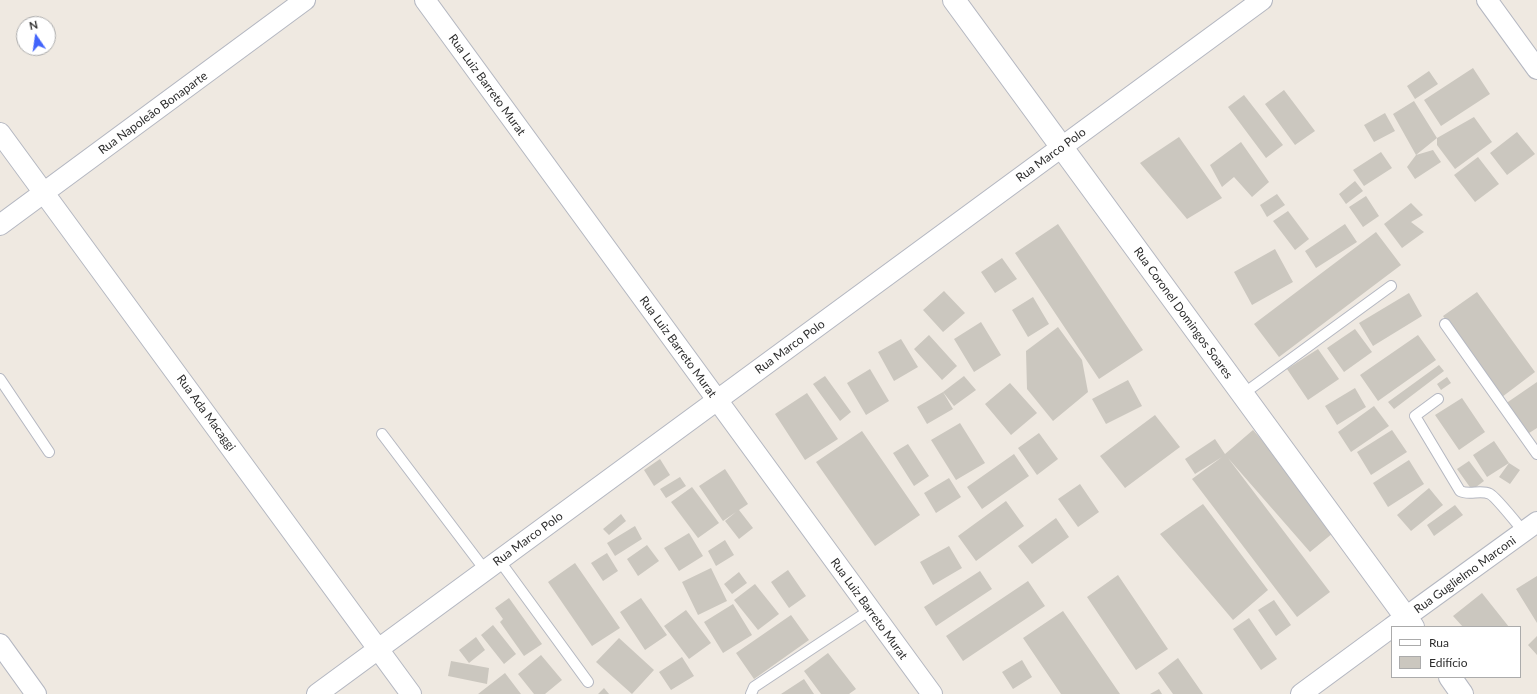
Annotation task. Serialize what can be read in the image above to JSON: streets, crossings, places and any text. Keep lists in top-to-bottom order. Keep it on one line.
{"streets":{"street":["Rua Luiz Barreto Murat","Rua Napoleão Bonaparte","Rua Marco Polo","Rua Coronel Domingos Soares","Rua Ada Macaggi","Rua Guglielmo Marconi"]},"crossings":[["Rua Luiz Barreto Murat","Rua Marco Polo"],["Rua Napoleão Bonaparte","Rua Ada Macaggi"],["Rua Marco Polo","Rua Coronel Domingos Soares"],["Rua Marco Polo","Rua Ada Macaggi"],["Rua Coronel Domingos Soares","Rua Guglielmo Marconi"]],"legend":["Rua","Edifício"],"north":"top"}
